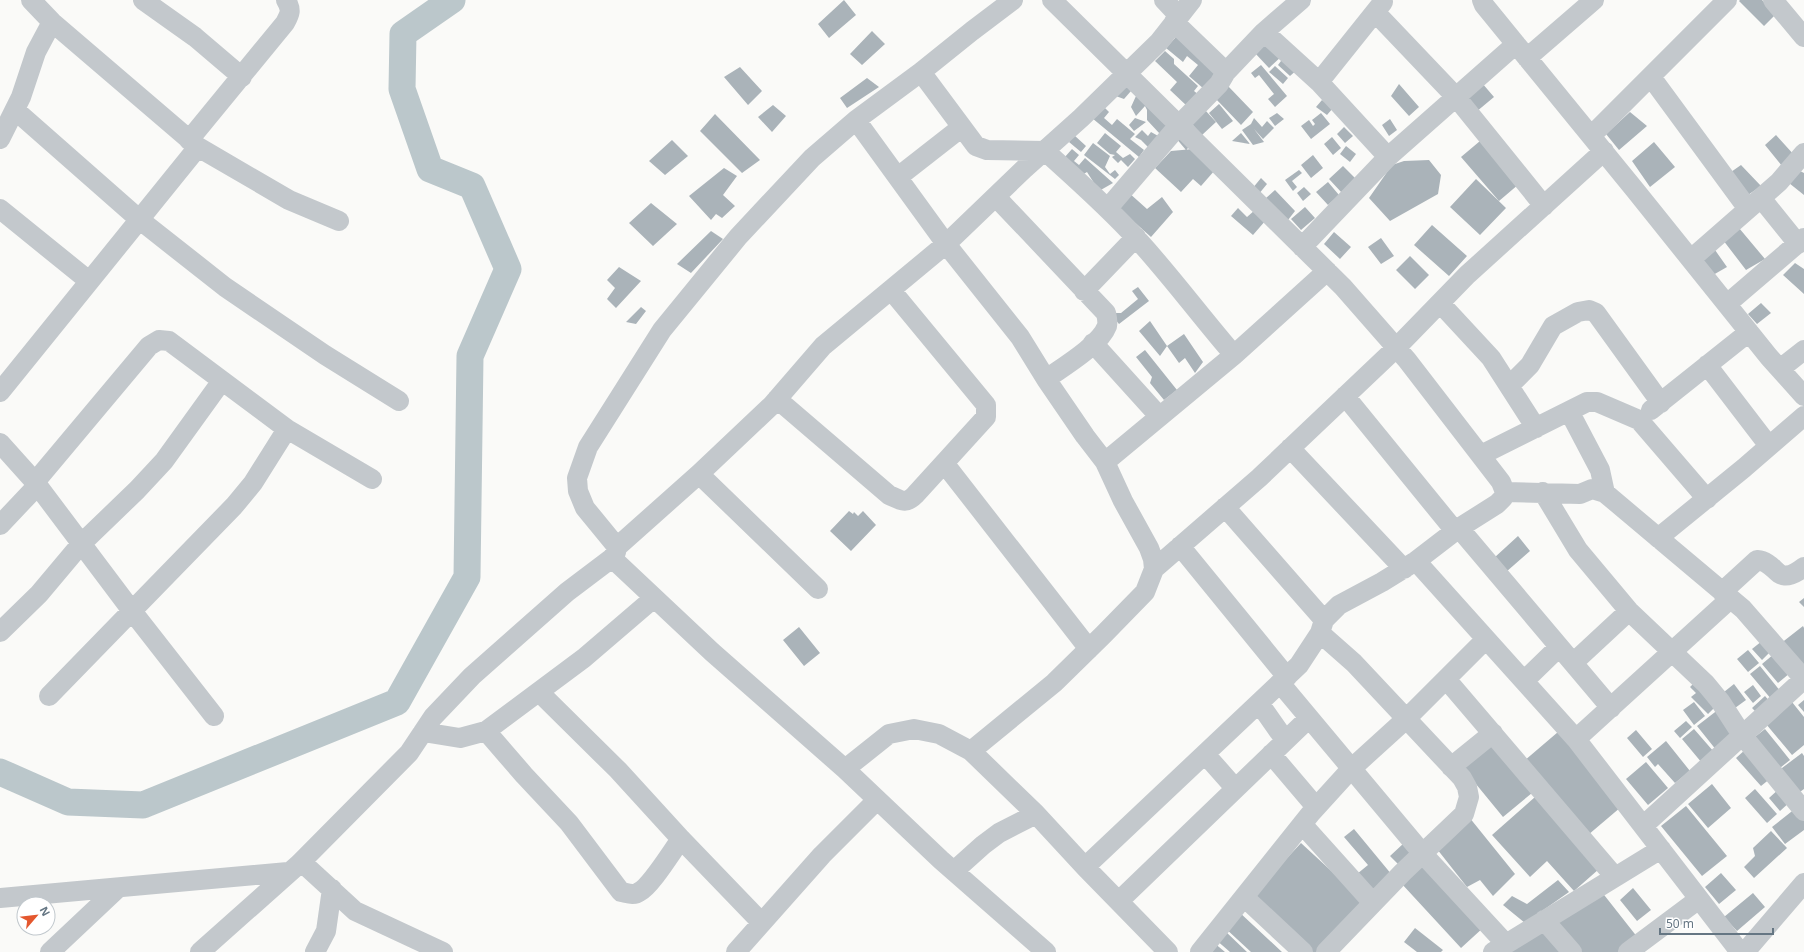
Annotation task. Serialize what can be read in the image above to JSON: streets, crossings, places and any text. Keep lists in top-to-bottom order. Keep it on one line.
{"scale_bar":"50 m","north":"top right"}
